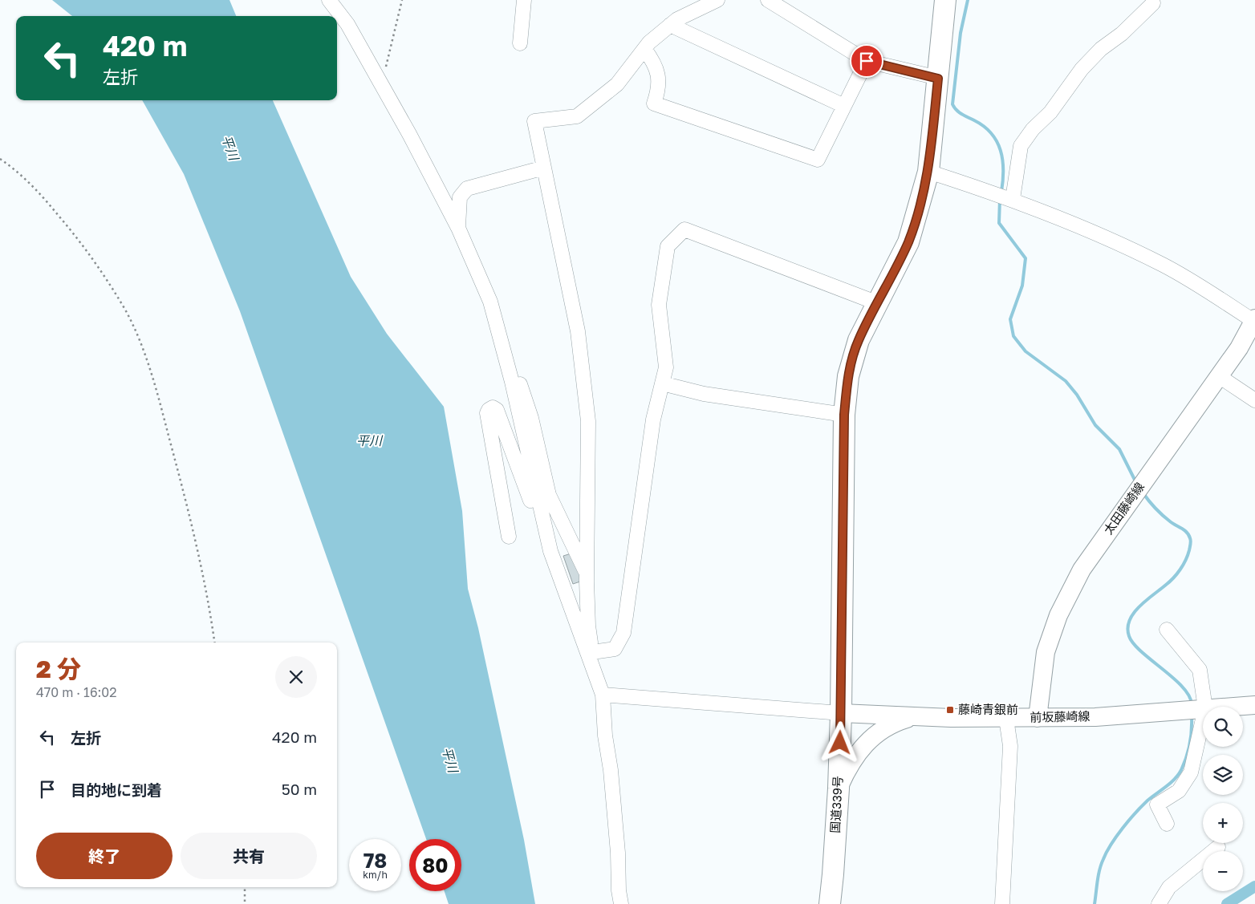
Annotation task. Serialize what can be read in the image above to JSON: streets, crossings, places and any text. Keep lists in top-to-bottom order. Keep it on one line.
{"streets":{"highway":["国道339号"],"main road":["太田藤崎線","前坂藤崎線"]},"crossings":[["太田藤崎線","前坂藤崎線"],["前坂藤崎線","国道339号"]],"water":["平川"],"places":{"transit":["藤崎青銀前"]},"page":{"turn":["420 m","左折"],"heading":["2 分","470 m · 16:02"],"map_buttons":["+","−"],"list":[{"name":"左折","value":"420 m"},{"name":"目的地に到着","value":"50 m"}],"buttons":["終了","共有"],"speed":"78 km/h","limit":"80"}}
